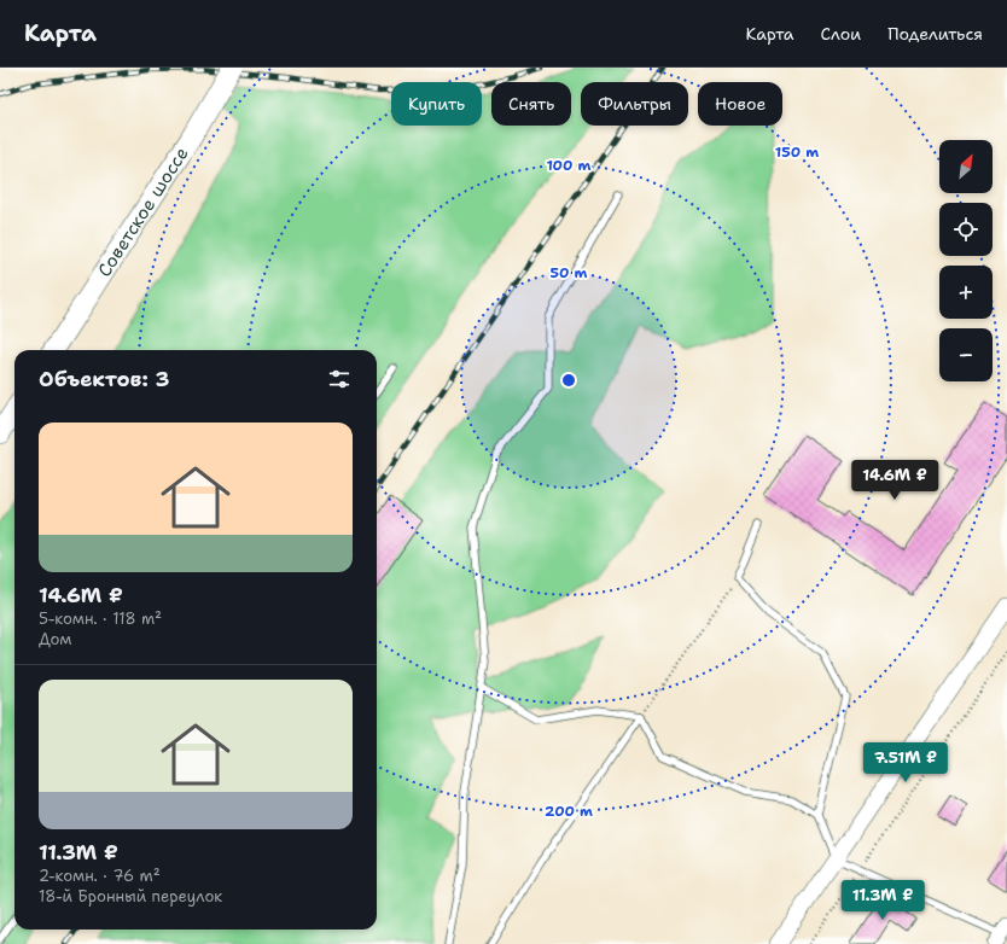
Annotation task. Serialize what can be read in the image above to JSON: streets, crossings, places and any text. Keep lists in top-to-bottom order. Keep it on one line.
{"streets":{"main road":["Советское шоссе"]},"north":"top right","page":{"header":"Карта","nav":["Карта","Слои","Поделиться"],"chip":["Купить","Снять","Фильтры","Новое"],"map_buttons":["+","−"],"heading":"Объектов: 3","list":[{"name":"14.6M ₽","note":"5-комн. · 118 m² · Дом"},{"name":"11.3M ₽","note":"2-комн. · 76 m² · 18-й Бронный переулок"}],"price":["14.6M ₽","7.51M ₽","11.3M ₽"]},"rings":["150 m","100 m","50 m","200 m"]}
